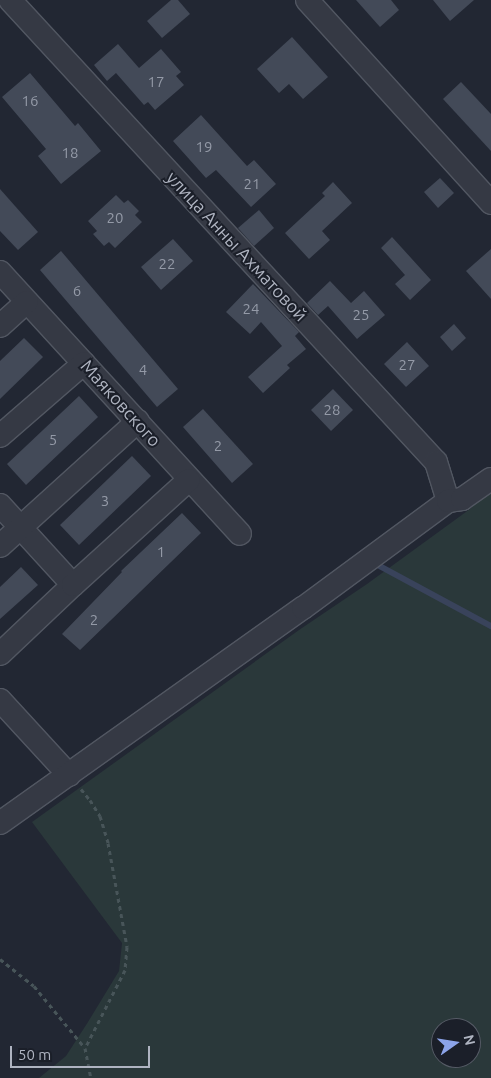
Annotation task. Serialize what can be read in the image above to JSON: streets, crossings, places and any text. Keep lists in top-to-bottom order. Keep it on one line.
{"streets":{"street":["улица Анны Ахматовой","Маяковского"]},"house_numbers":["17","16","19","18","21","20","22","6","24","25","27","4","28","5","2","3","1","2"],"scale_bar":"50 m","north":"right"}
